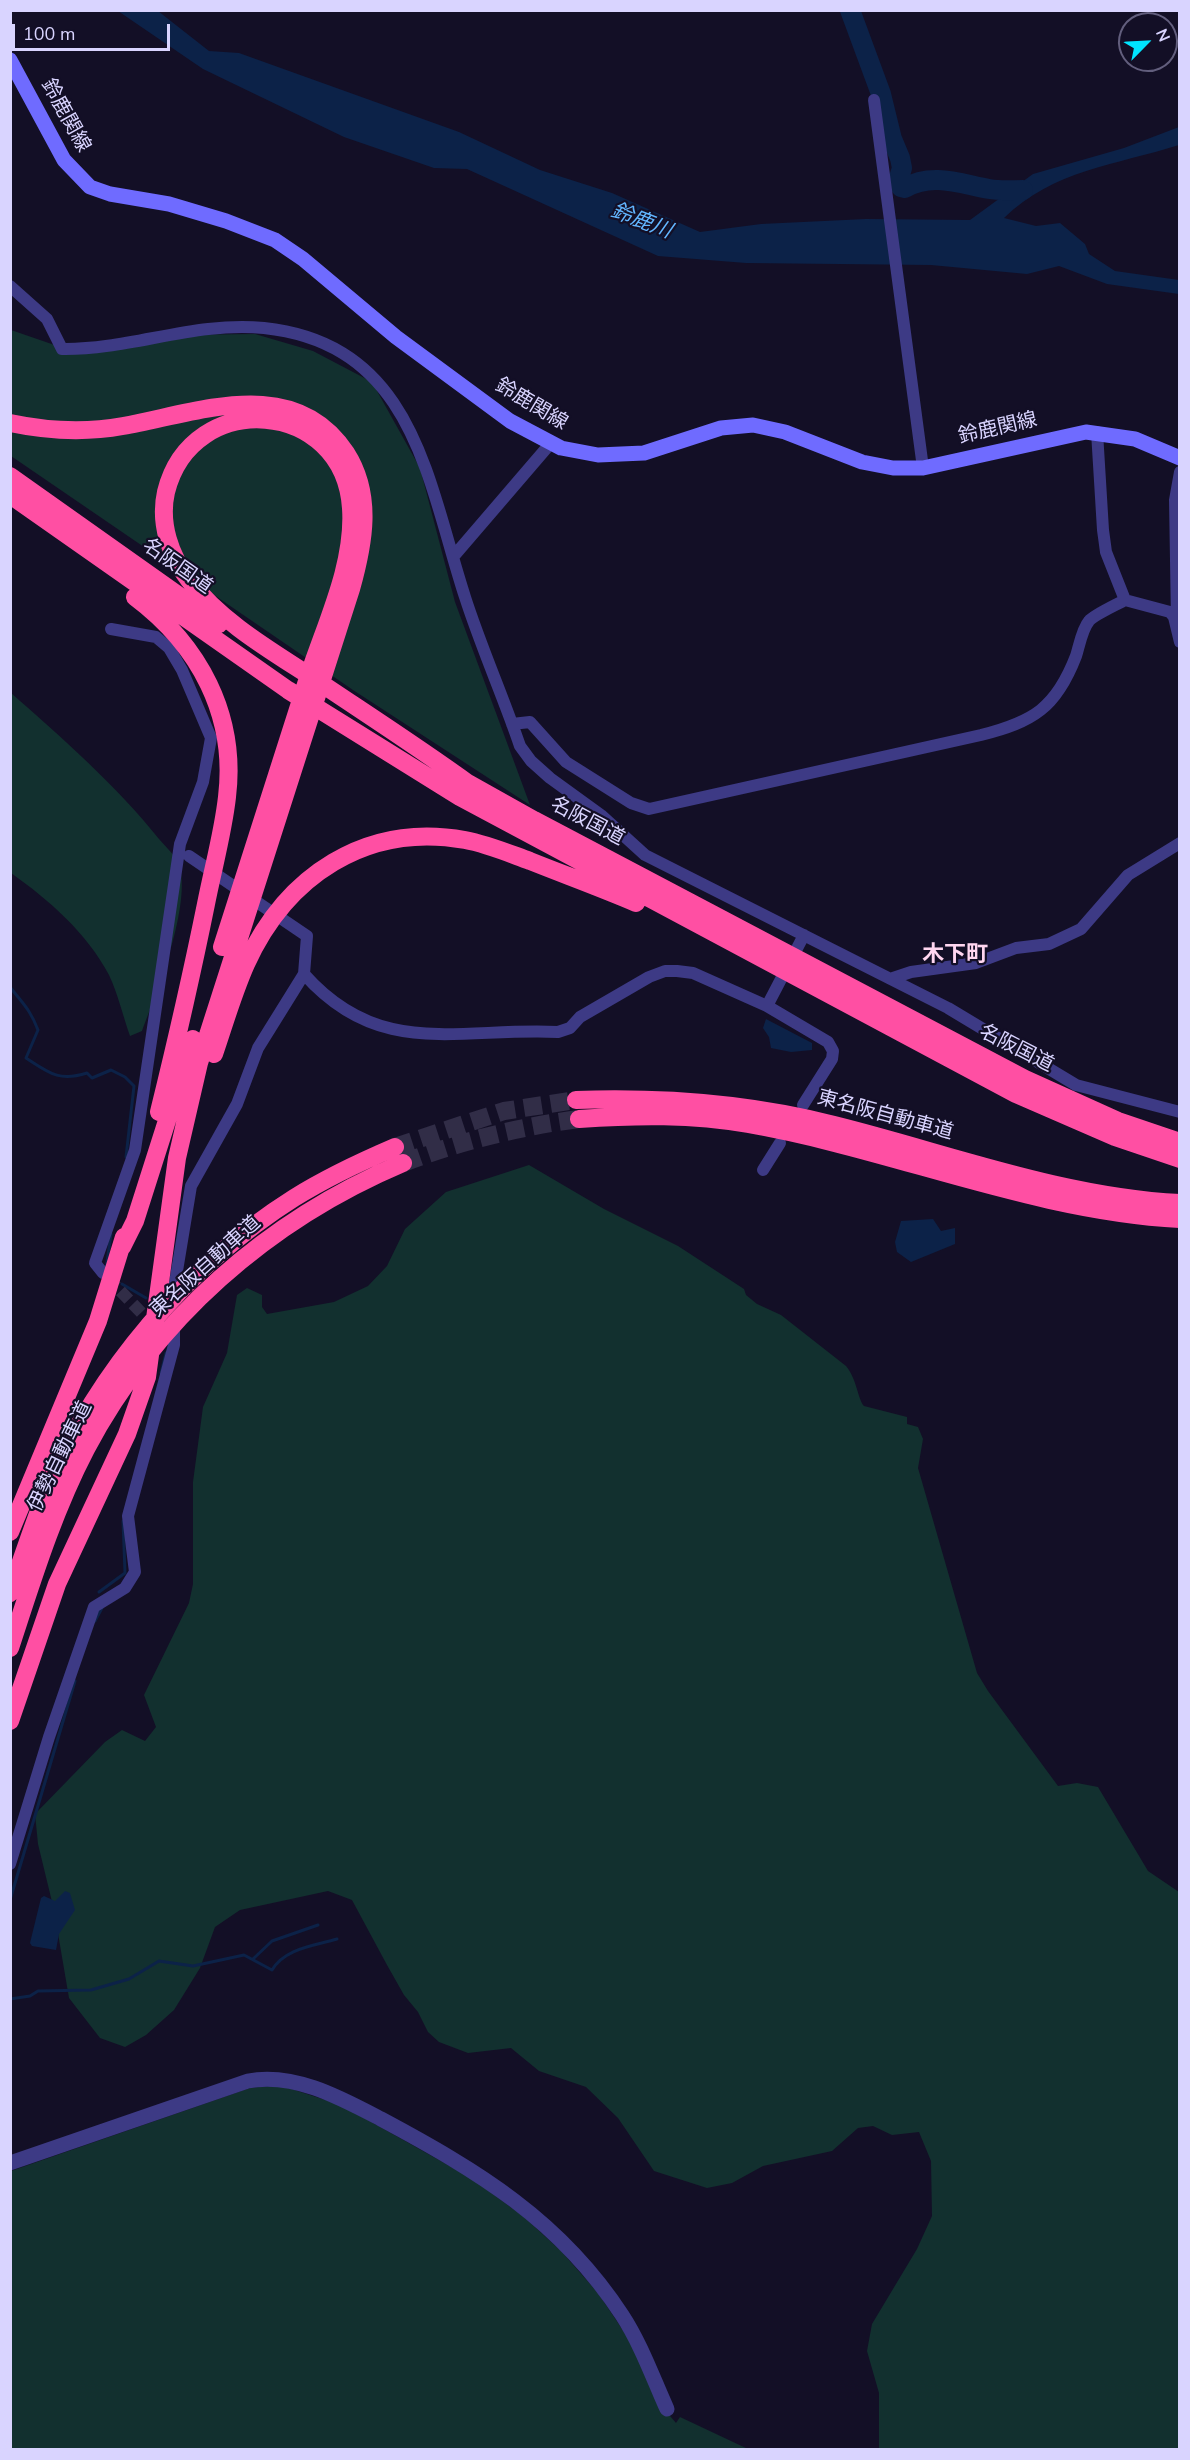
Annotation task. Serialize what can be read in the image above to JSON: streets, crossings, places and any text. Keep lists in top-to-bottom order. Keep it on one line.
{"streets":{"highway":["名阪国道","東名阪自動車道","伊勢自動車道"],"main road":["鈴鹿関線"]},"crossings":[["東名阪自動車道","伊勢自動車道"]],"districts":["木下町"],"water":["鈴鹿川"],"scale_bar":"100 m","north":"top right"}
